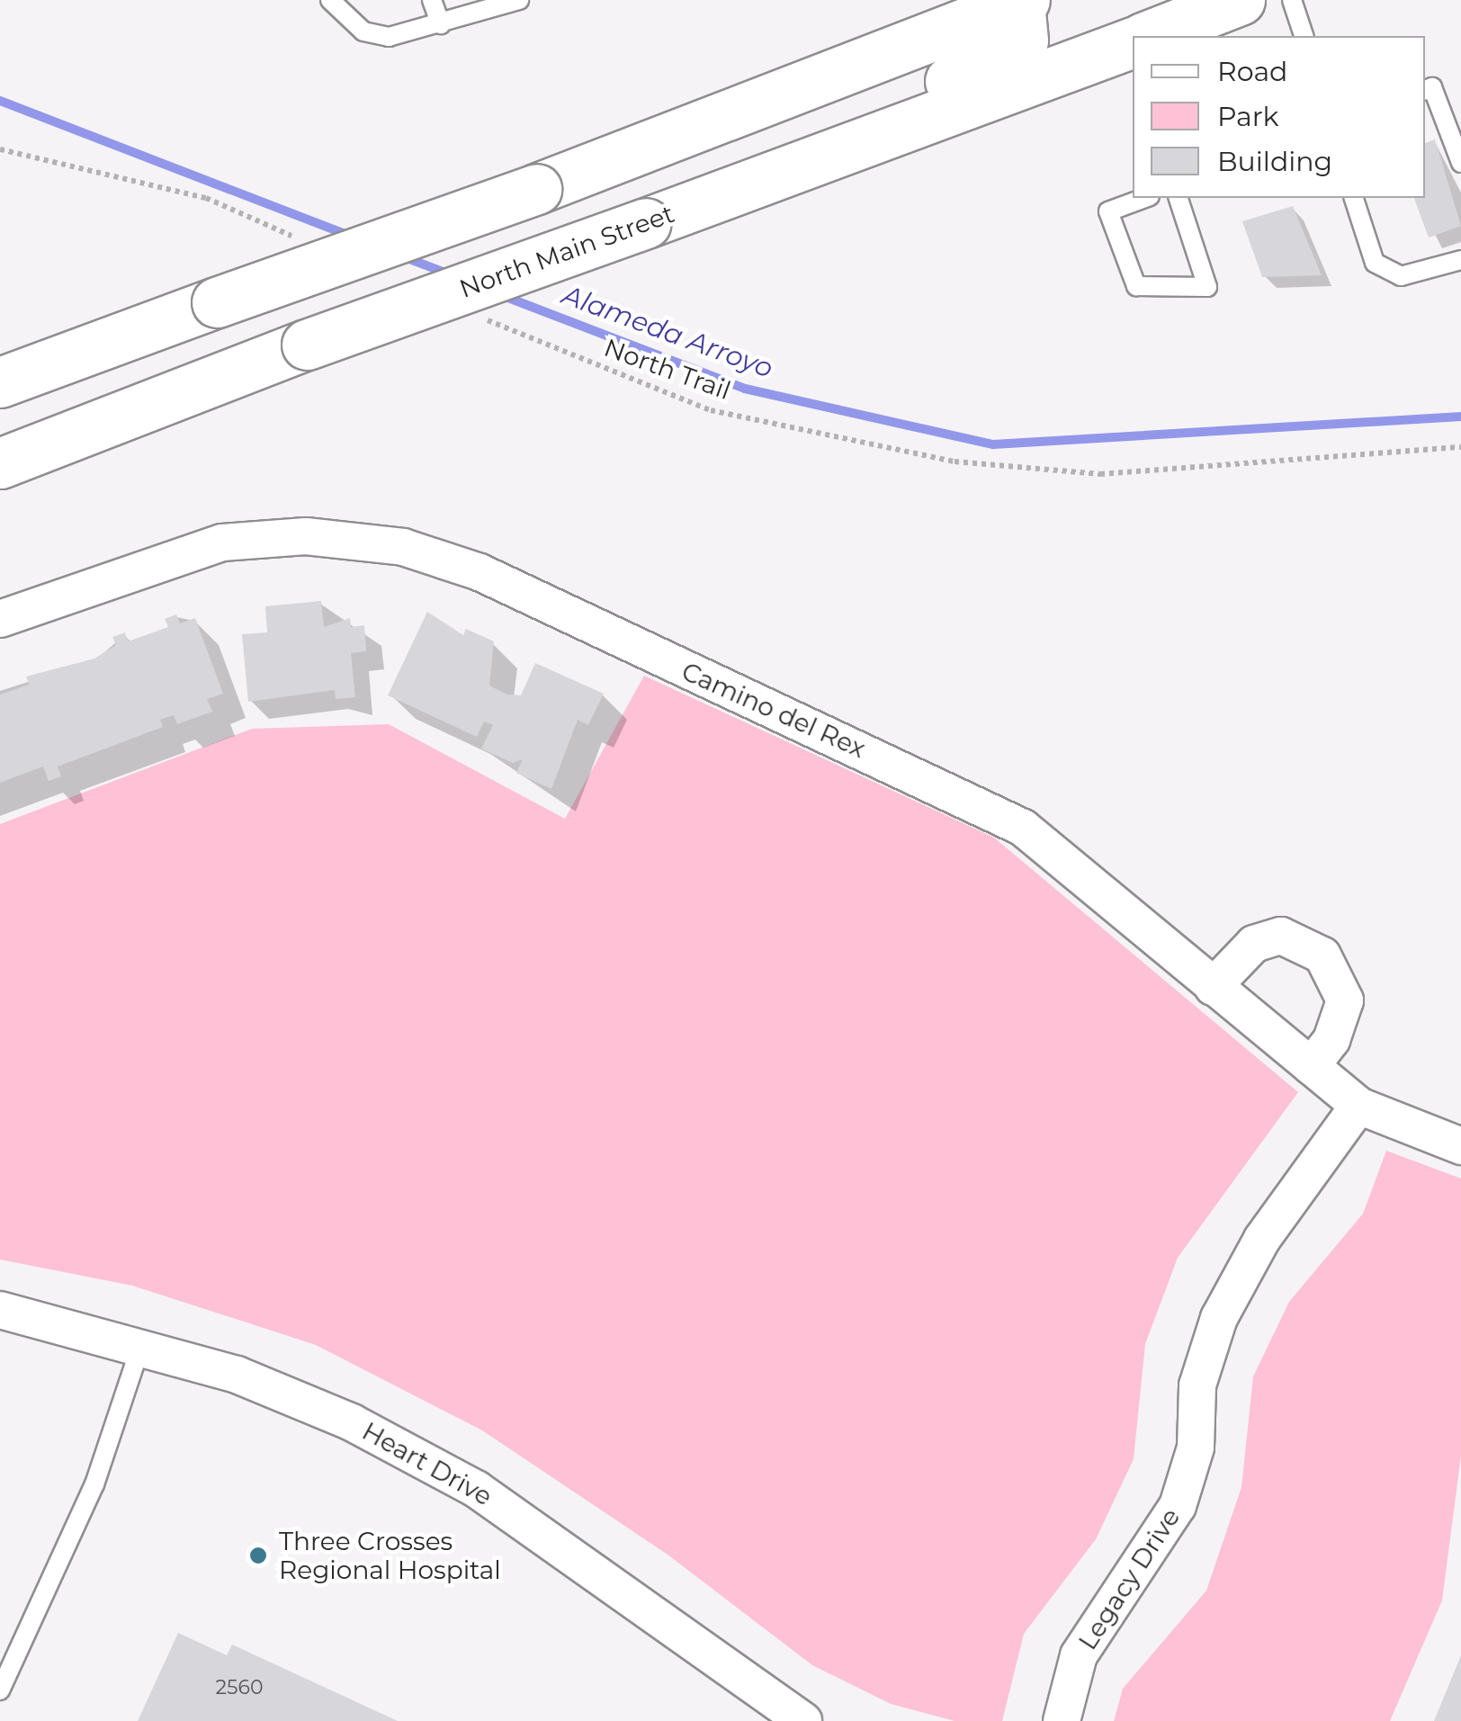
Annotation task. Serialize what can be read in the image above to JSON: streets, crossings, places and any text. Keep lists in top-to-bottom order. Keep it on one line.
{"streets":{"main road":["North Main Street"],"street":["Camino del Rex","Heart Drive","Legacy Drive"],"path":["North Trail"]},"crossings":[["Camino del Rex","Legacy Drive"]],"water":["Alameda Arroyo"],"places":["Three Crosses Regional Hospital"],"house_numbers":["2560"],"legend":["Road","Park","Building"]}
